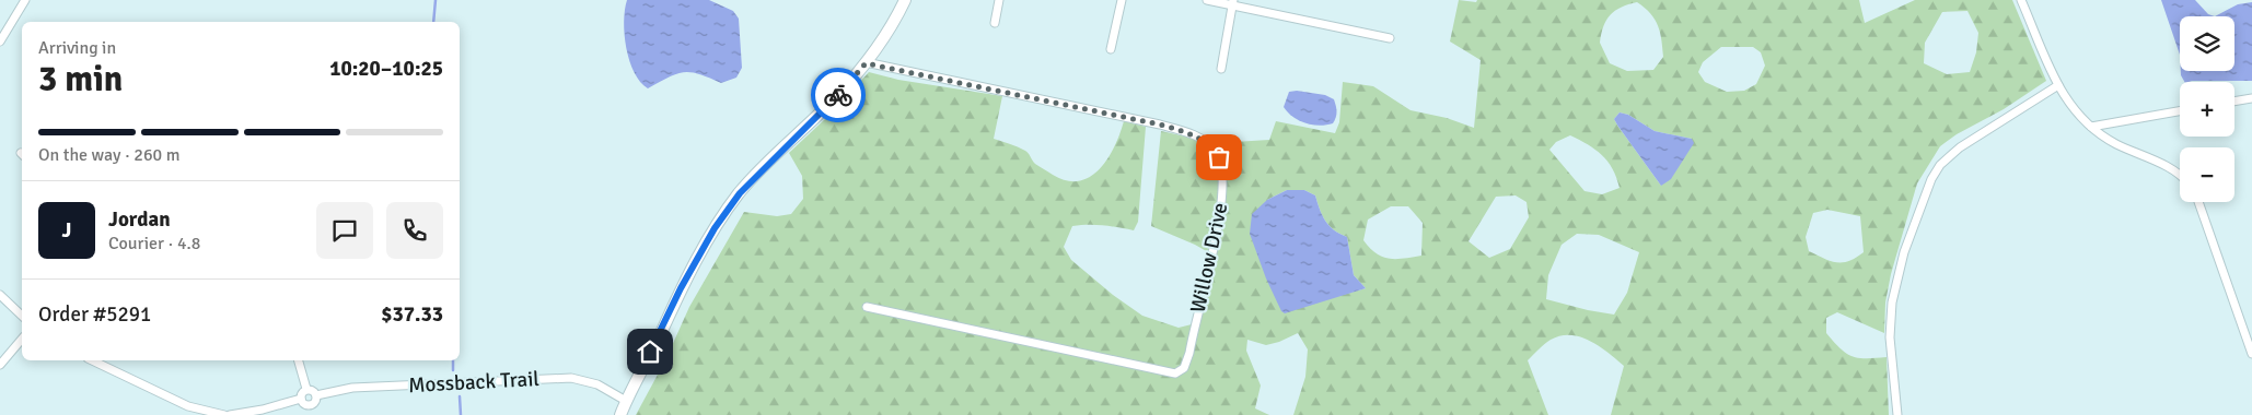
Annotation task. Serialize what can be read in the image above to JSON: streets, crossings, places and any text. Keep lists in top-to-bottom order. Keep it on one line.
{"streets":{"street":["Willow Drive","Mossback Trail"]},"page":{"map_buttons":["+","−"],"heading":["3 min","Arriving in","10:20–10:25"],"panel":["Jordan","Courier · 4.8","Order #5291","$37.33"],"bar":"On the way · 260 m","round":"J"}}
